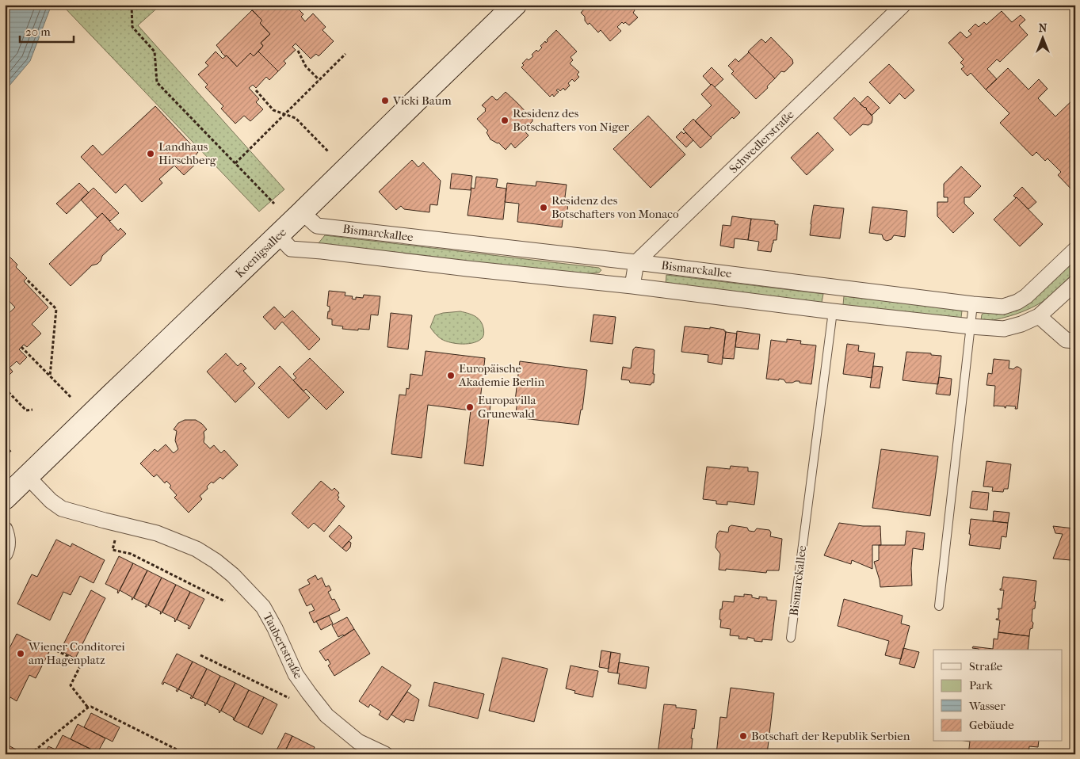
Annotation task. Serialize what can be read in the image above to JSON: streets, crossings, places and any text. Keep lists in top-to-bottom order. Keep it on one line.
{"streets":{"main road":["Koenigsallee"],"street":["Schwedlerstraße","Bismarckallee","Taubertstraße"]},"crossings":[["Schwedlerstraße","Bismarckallee"],["Bismarckallee","Koenigsallee"],["Koenigsallee","Taubertstraße"]],"places":["Vicki Baum","Residenz des Botschafters von Niger","Landhaus Hirschberg","Residenz des Botschafters von Monaco","Europäische Akademie Berlin","Europavilla Grunewald","Wiener Conditorei am Hagenplatz","Botschaft der Republik Serbien"],"legend":["Straße","Park","Wasser","Gebäude"],"scale_bar":"20 m","north":"top"}
